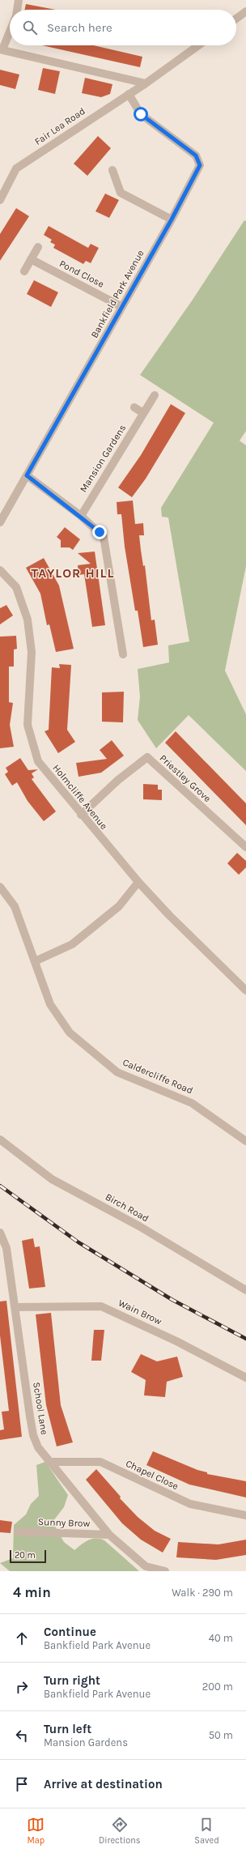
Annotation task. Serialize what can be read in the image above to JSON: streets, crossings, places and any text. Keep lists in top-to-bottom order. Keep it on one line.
{"streets":{"street":["Fair Lea Road","Pond Close","Bankfield Park Avenue","Mansion Gardens","Priestley Grove","Holmcliffe Avenue","Caldercliffe Road","Birch Road","Wain Brow","School Lane","Chapel Close","Sunny Brow"]},"crossings":[["Fair Lea Road","Bankfield Park Avenue"],["Pond Close","Bankfield Park Avenue"],["Priestley Grove","Holmcliffe Avenue"],["Wain Brow","School Lane"],["School Lane","Chapel Close"],["School Lane","Sunny Brow"]],"districts":["TAYLOR HILL"],"scale_bar":"20 m","page":{"search":"Search here","scale":"20 m","heading":["4 min","Walk · 290 m"],"list":[["Continue","Bankfield Park Avenue","40 m"],["Turn right","Bankfield Park Avenue","200 m"],["Turn left","Mansion Gardens","50 m"],"Arrive at destination"],"nav":["Map","Directions","Saved"]}}
